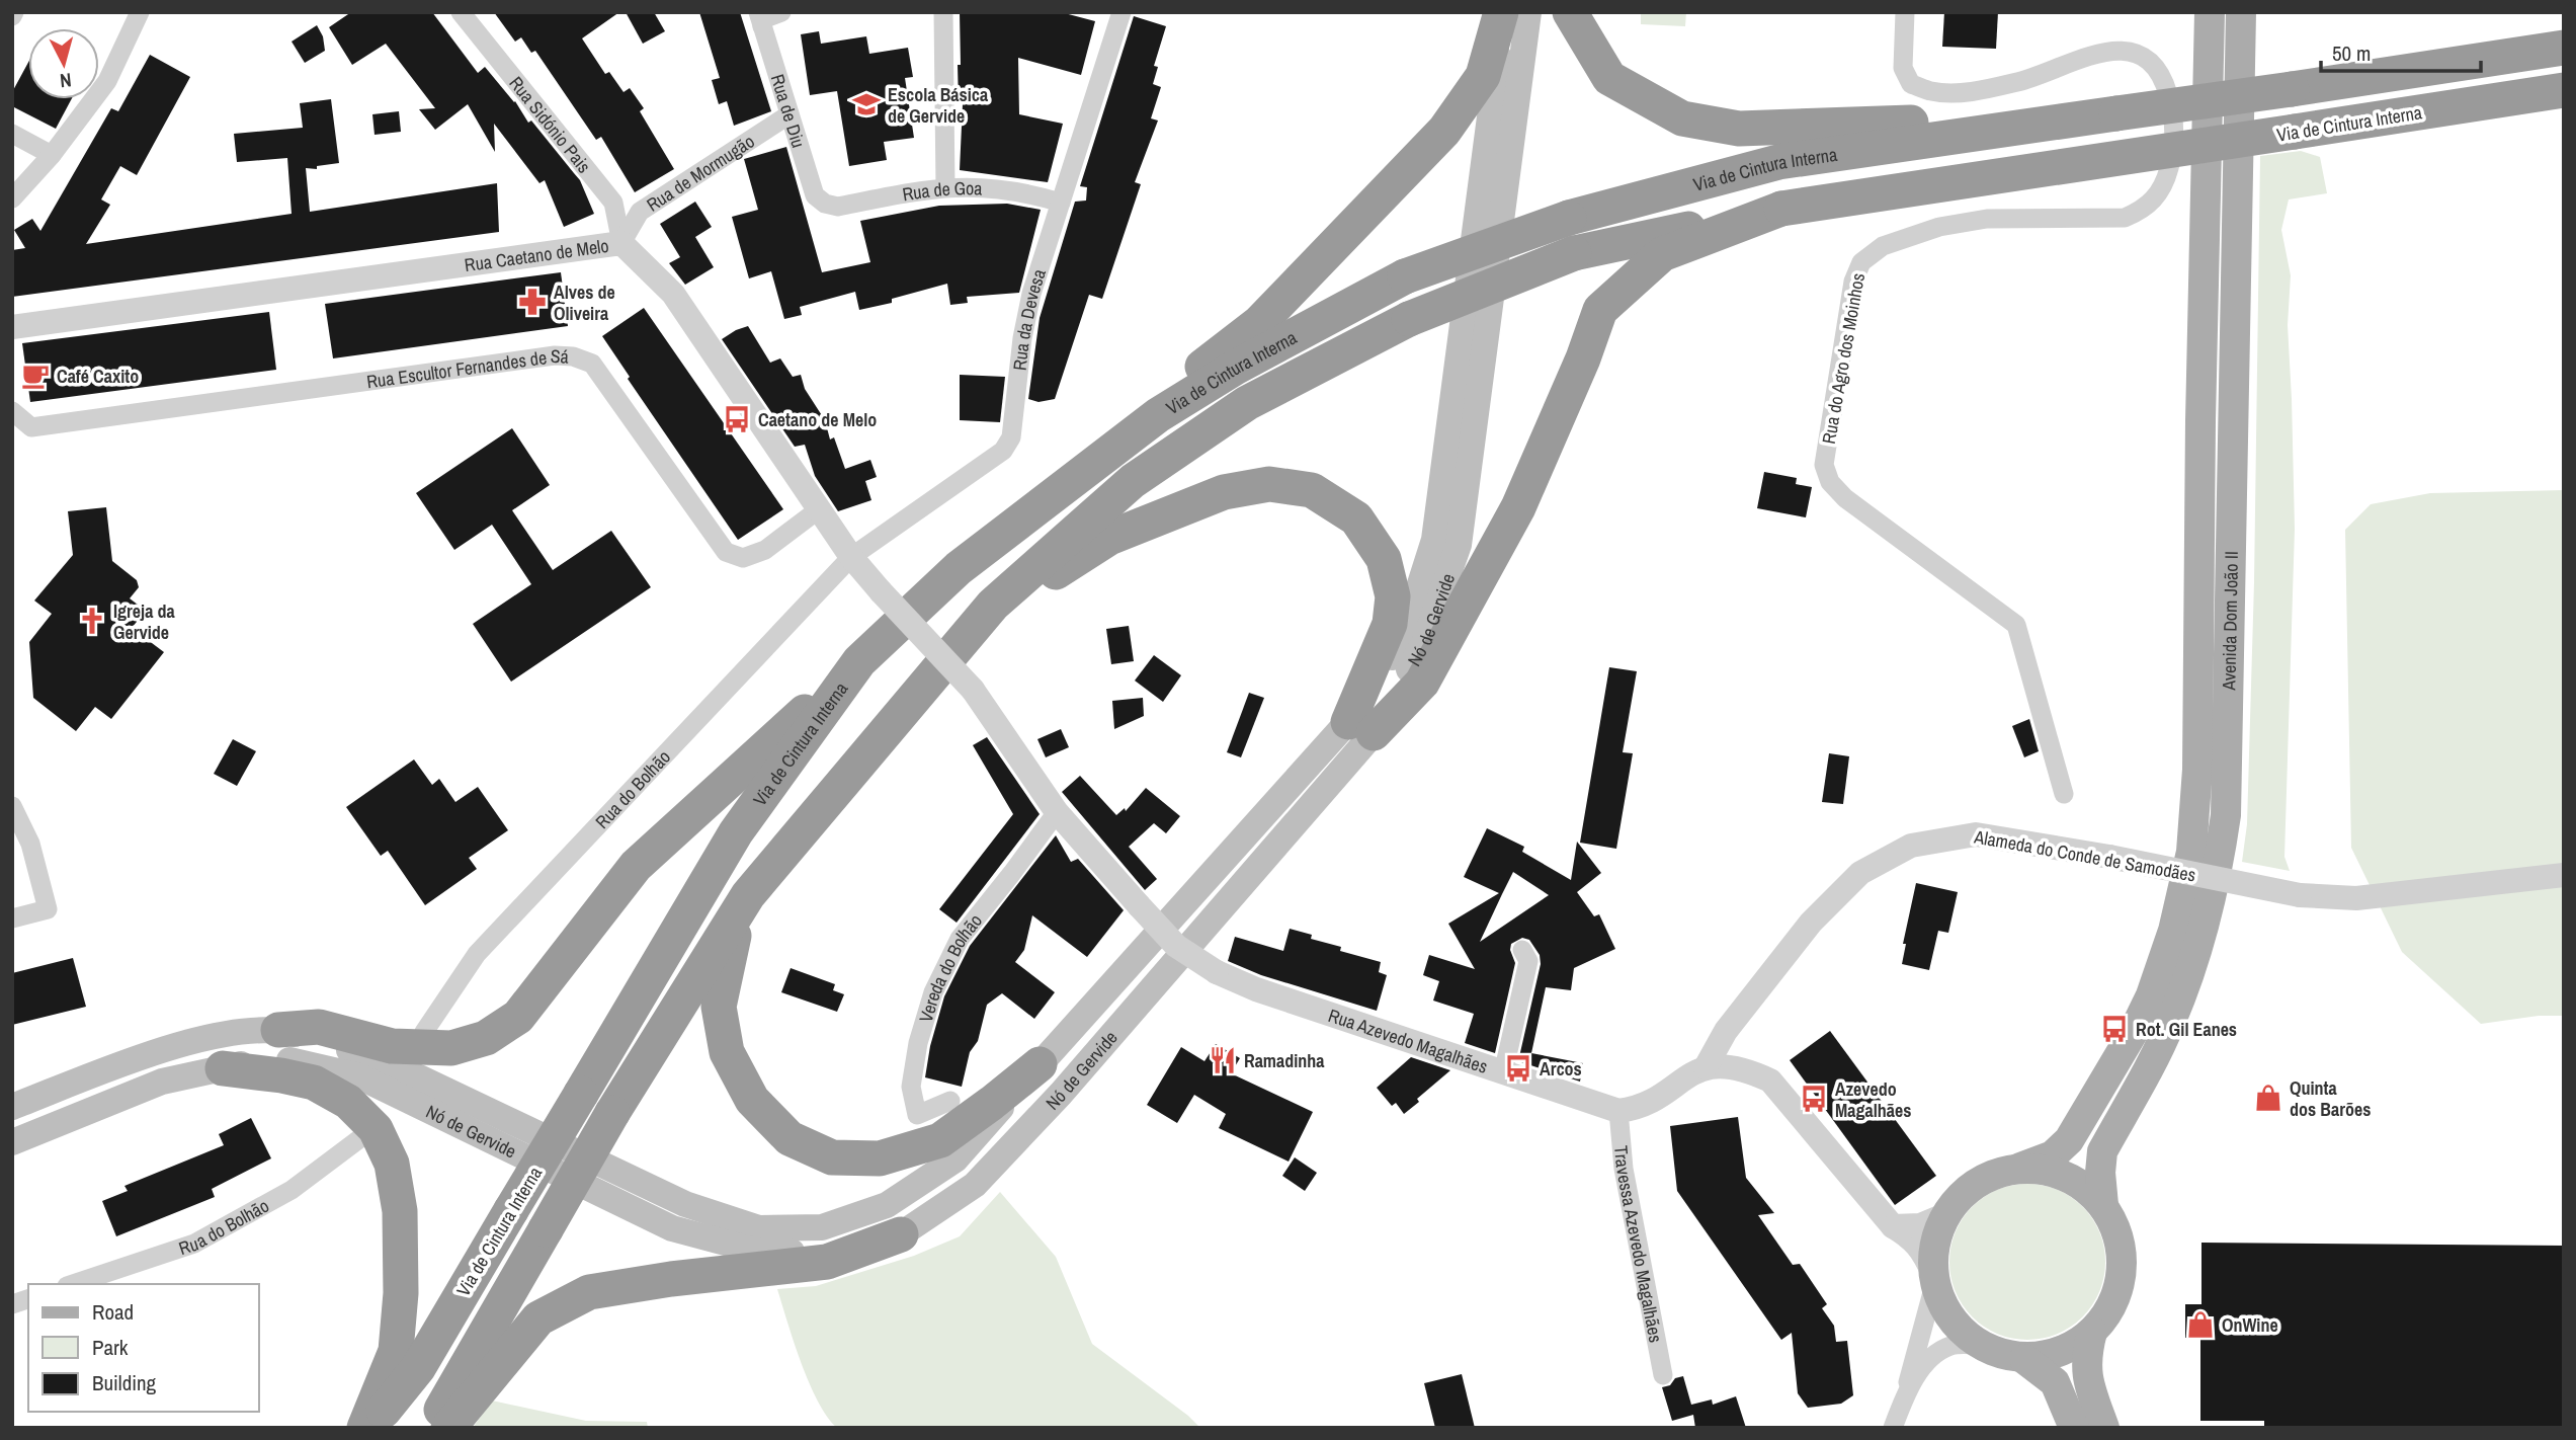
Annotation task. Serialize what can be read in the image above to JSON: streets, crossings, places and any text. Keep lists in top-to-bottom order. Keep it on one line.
{"streets":{"highway":["Via de Cintura Interna"],"main road":["Nó de Gervide","Avenida Dom João II"],"street":["Rua de Diu","Rua Sidónio Pais","Rua de Mormugão","Rua de Goa","Rua Caetano de Melo","Rua da Devesa","Rua do Agro dos Moinhos","Rua Escultor Fernandes de Sá","Rua do Bolhão","Alameda do Conde de Samodães","Vereda do Bolhão","Rua Azevedo Magalhães","Travessa Azevedo Magalhães"]},"crossings":[["Rua de Diu","Rua de Mormugão"],["Rua de Diu","Rua de Goa"],["Rua Sidónio Pais","Rua de Mormugão"],["Rua Sidónio Pais","Rua Caetano de Melo"],["Rua de Mormugão","Rua Caetano de Melo"],["Rua de Goa","Rua da Devesa"],["Rua Caetano de Melo","Rua da Devesa"],["Rua Caetano de Melo","Rua Escultor Fernandes de Sá"],["Rua Caetano de Melo","Rua do Bolhão"],["Rua Caetano de Melo","Rua Azevedo Magalhães"],["Rua da Devesa","Rua do Bolhão"],["Vereda do Bolhão","Rua Azevedo Magalhães"],["Rua Azevedo Magalhães","Travessa Azevedo Magalhães"]],"places":{"school or university":["Escola Básica de Gervide"],"pharmacy":["Alves de Oliveira"],"cafe":["Café Caxito"],"bus stop":["Caetano de Melo","Rot. Gil Eanes","Arcos","Azevedo Magalhães"],"church":["Igreja da Gervide"],"restaurant":["Ramadinha"],"shop":["Quinta dos Barões","OnWine"]},"legend":["Road","Park","Building"],"scale_bar":"50 m","north":"bottom"}
